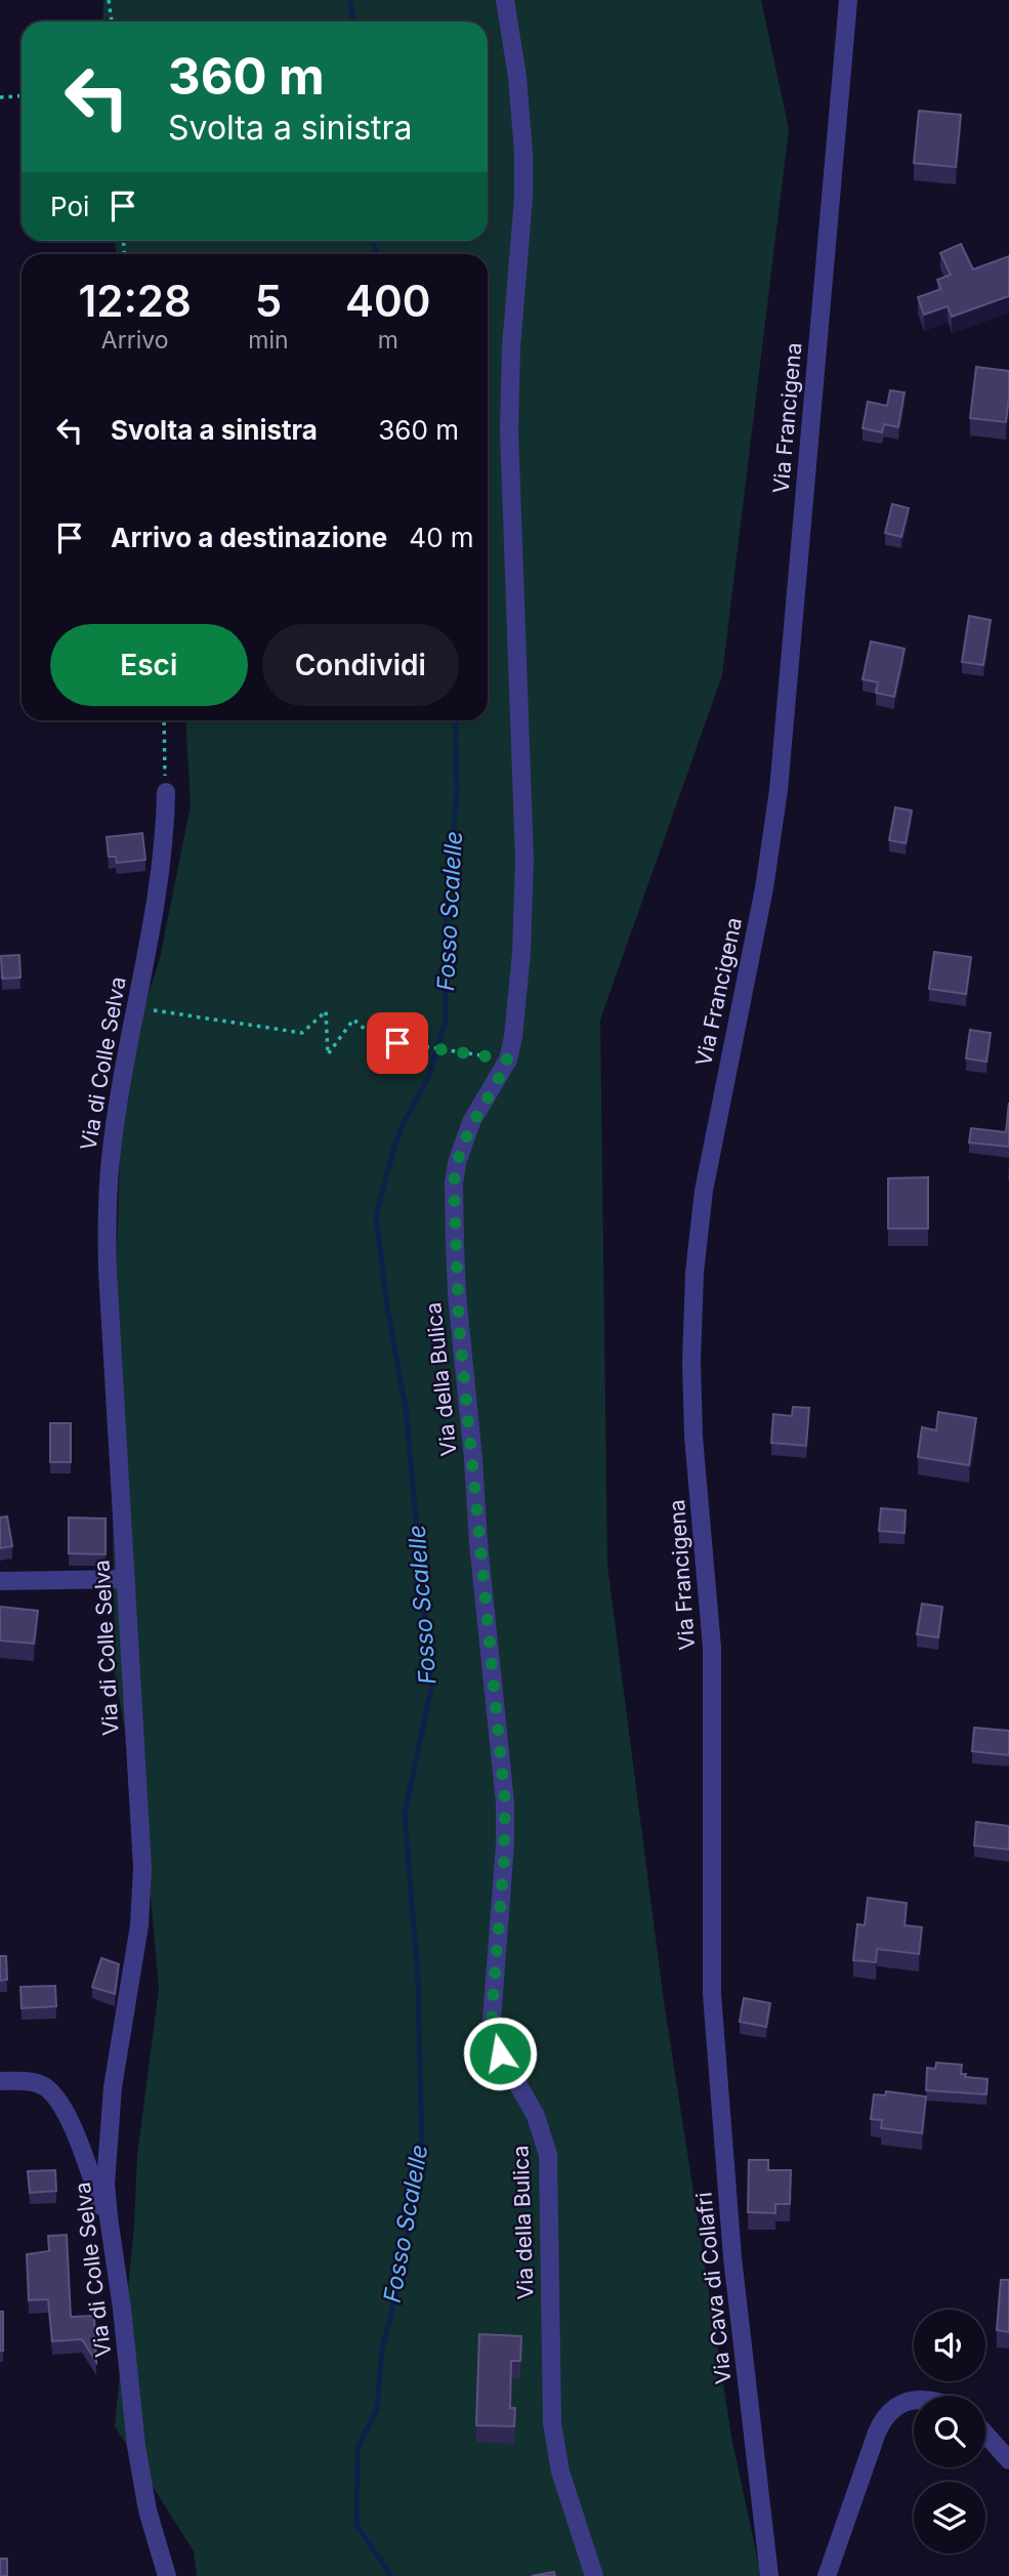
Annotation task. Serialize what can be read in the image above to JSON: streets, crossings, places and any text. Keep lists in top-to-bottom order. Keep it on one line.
{"streets":{"street":["Via Francigena","Via di Colle Selva","Via della Bulica","Via Cava di Collafri"]},"crossings":[["Via Francigena","Via Cava di Collafri"]],"water":["Fosso Scalelle"],"page":{"turn":["360 m","Svolta a sinistra"],"then":"Poi","eta":["12:28","Arrivo","5","min","400","m"],"list":[{"name":"Svolta a sinistra","value":"360 m"},{"name":"Arrivo a destinazione","value":"40 m"}],"buttons":["Esci","Condividi"]}}
